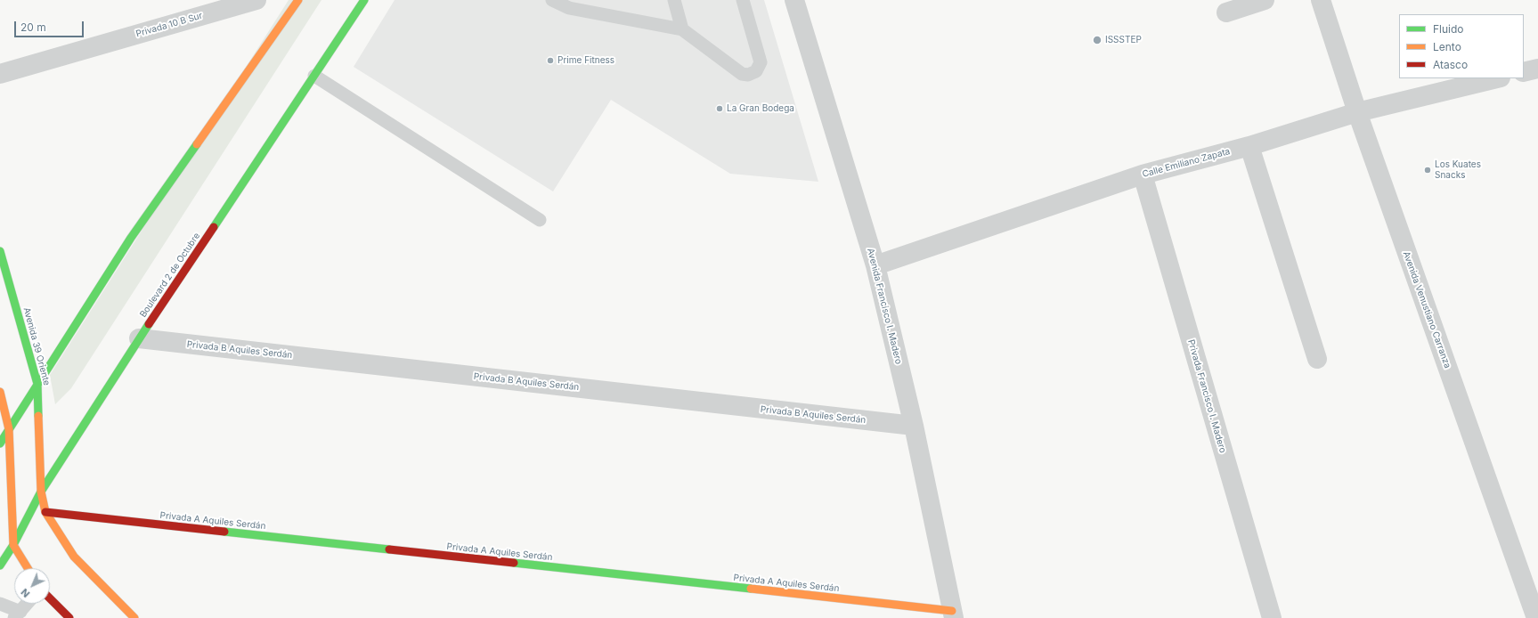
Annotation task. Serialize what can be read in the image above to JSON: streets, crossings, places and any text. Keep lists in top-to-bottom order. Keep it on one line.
{"streets":{"main road":["Boulevard 2 de Octubre","Avenida 39 Oriente","Privada A Aquiles Serdán"],"street":["Privada 10 B Sur","Calle Emiliano Zapata","Avenida Francisco I. Madero","Avenida Venustiano Carranza","Privada B Aquiles Serdán","Privada Francisco I. Madero"]},"crossings":[["Calle Emiliano Zapata","Avenida Francisco I. Madero"],["Calle Emiliano Zapata","Avenida Venustiano Carranza"],["Calle Emiliano Zapata","Privada Francisco I. Madero"],["Boulevard 2 de Octubre","Avenida 39 Oriente"],["Boulevard 2 de Octubre","Privada B Aquiles Serdán"],["Avenida Francisco I. Madero","Privada B Aquiles Serdán"],["Avenida Francisco I. Madero","Privada A Aquiles Serdán"],["Avenida 39 Oriente","Privada A Aquiles Serdán"]],"places":["ISSSTEP","Prime Fitness","La Gran Bodega","Los Kuates Snacks"],"legend":["Fluido","Lento","Atasco"],"scale_bar":"20 m","north":"bottom left"}
